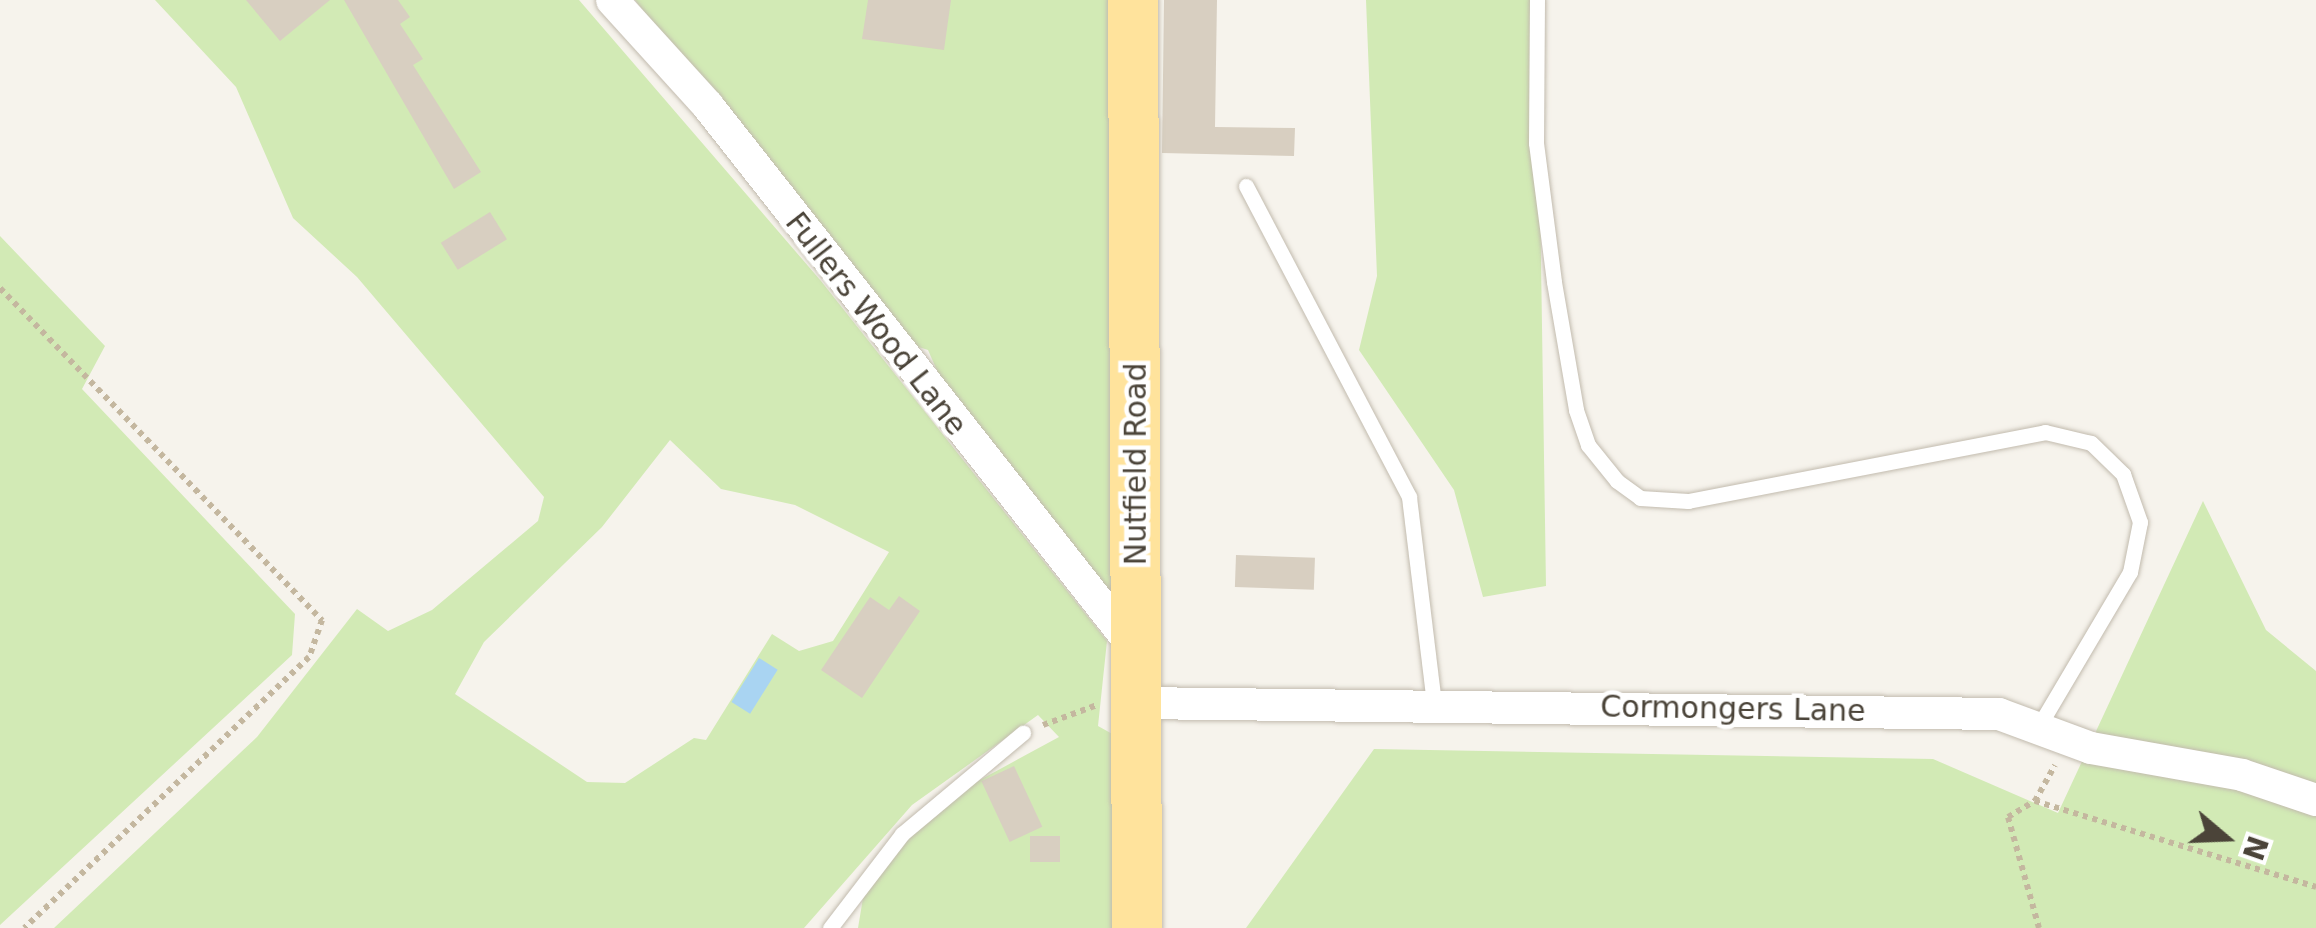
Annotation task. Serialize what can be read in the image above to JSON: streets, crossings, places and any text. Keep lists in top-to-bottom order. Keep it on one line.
{"streets":{"main road":["Nutfield Road"],"street":["Fullers Wood Lane","Cormongers Lane"]},"crossings":[["Fullers Wood Lane","Nutfield Road"],["Nutfield Road","Cormongers Lane"]],"north":"right"}
